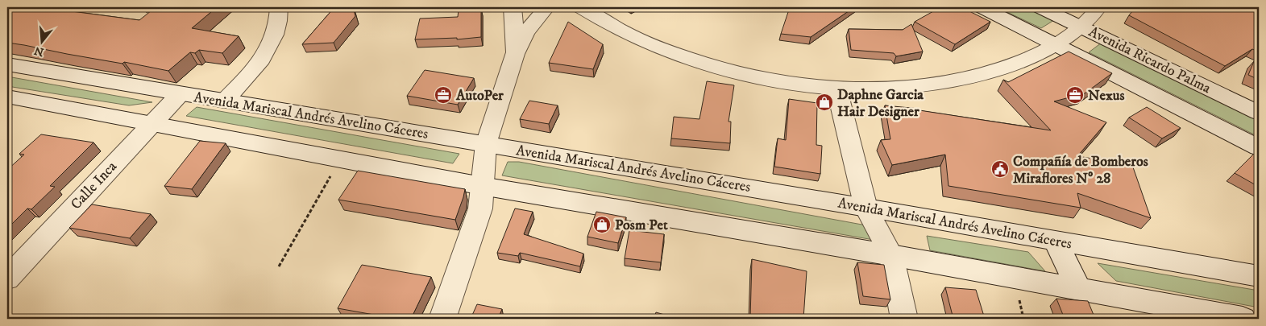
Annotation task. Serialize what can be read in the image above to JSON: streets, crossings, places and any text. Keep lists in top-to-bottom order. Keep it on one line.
{"streets":{"street":["Avenida Ricardo Palma","Avenida Mariscal Andrés Avelino Cáceres","Calle Inca"]},"crossings":[["Avenida Mariscal Andrés Avelino Cáceres","Calle Inca"]],"places":{"office":["AutoPer","Nexus"],"shop":["Daphne Garcia Hair Designer","Posm Pet"],"public building":["Compañía de Bomberos Miraflores Nº 28"]},"north":"bottom"}
